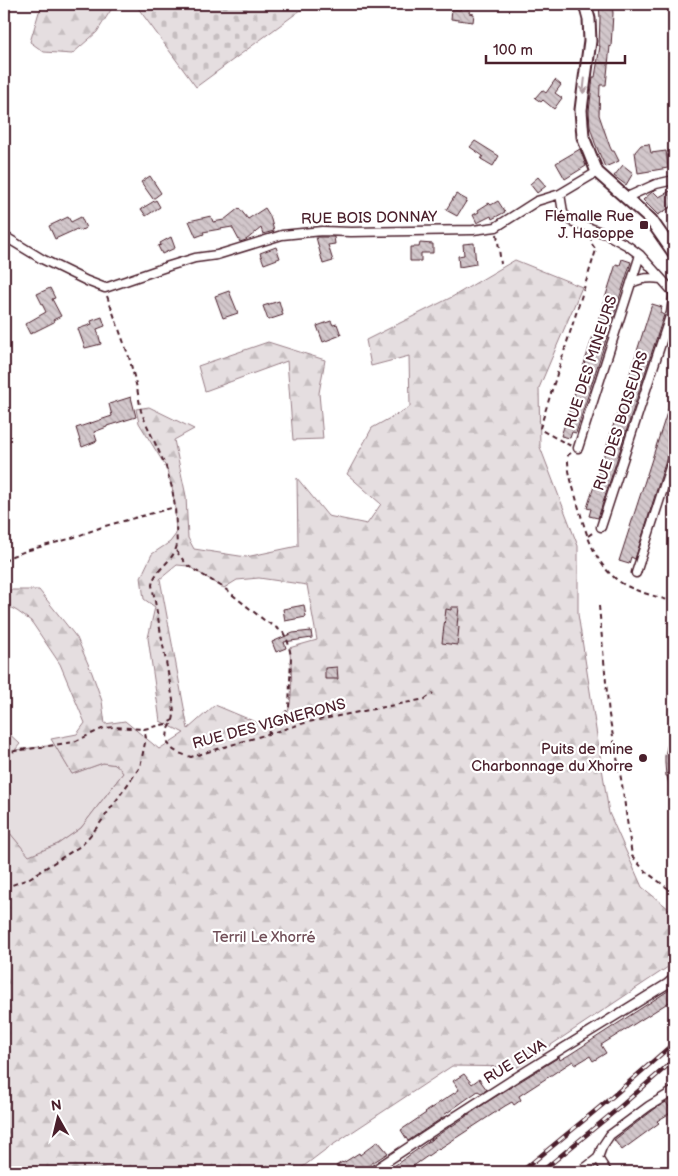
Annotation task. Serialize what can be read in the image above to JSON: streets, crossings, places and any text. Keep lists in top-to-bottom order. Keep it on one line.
{"streets":{"street":["RUE BOIS DONNAY","RUE DES MINEURS","RUE DES BOISEURS","RUE ELVA"],"path":["RUE DES VIGNERONS"]},"parks":["Terril Le Xhorré"],"places":{"transit":["Flémalle Rue J. Hasoppe"],"other":["Puits de mine Charbonnage du Xhorre"]},"scale_bar":"100 m","north":"top"}
